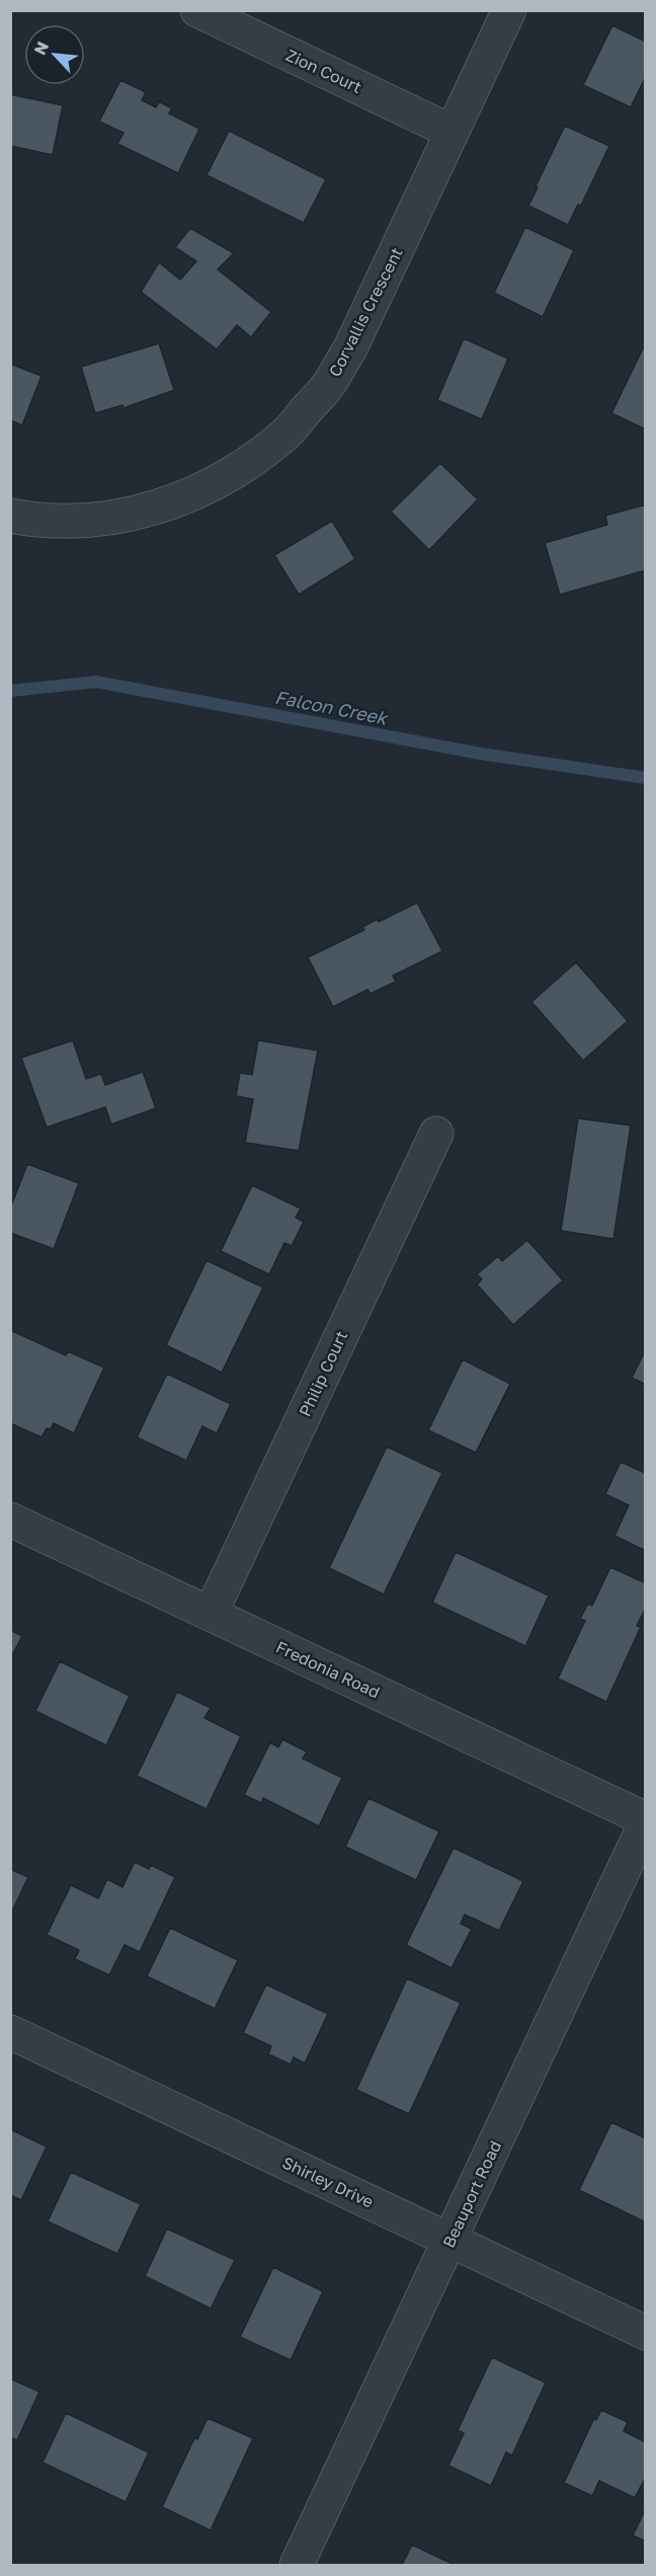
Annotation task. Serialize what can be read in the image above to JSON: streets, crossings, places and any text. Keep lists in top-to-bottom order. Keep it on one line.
{"streets":{"street":["Zion Court","Corvallis Crescent","Philip Court","Fredonia Road","Shirley Drive","Beauport Road"]},"crossings":[["Zion Court","Corvallis Crescent"],["Philip Court","Fredonia Road"],["Fredonia Road","Beauport Road"],["Shirley Drive","Beauport Road"]],"water":["Falcon Creek"],"north":"top left"}
